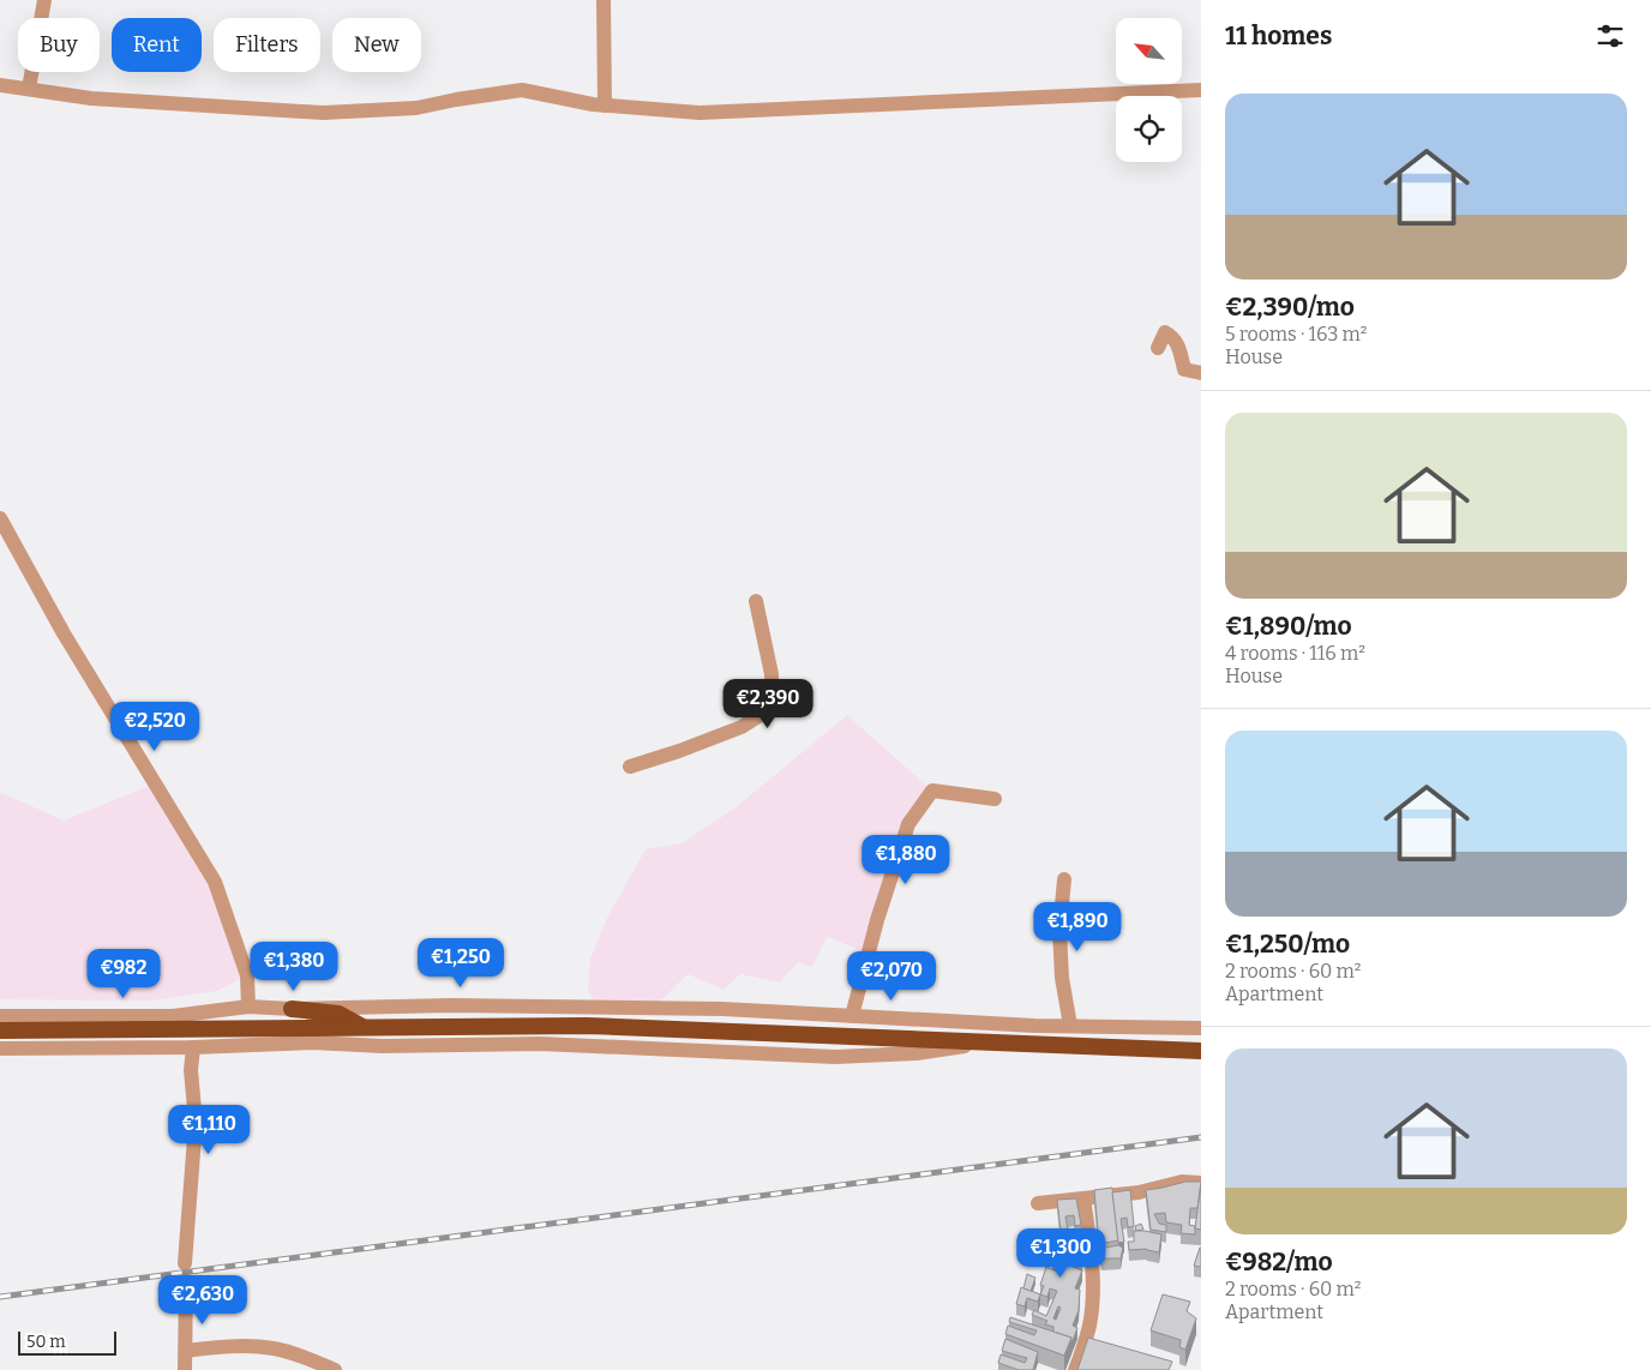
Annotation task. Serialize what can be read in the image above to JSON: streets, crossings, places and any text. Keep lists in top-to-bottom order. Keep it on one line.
{"scale_bar":"50 m","north":"top left","page":{"heading":"11 homes","chip":["Buy","Rent","Filters","New"],"list":[{"name":"€2,390/mo","note":"5 rooms · 163 m² · House"},{"name":"€1,890/mo","note":"4 rooms · 116 m² · House"},{"name":"€1,250/mo","note":"2 rooms · 60 m² · Apartment"},{"name":"€982/mo","note":"2 rooms · 60 m² · Apartment"}],"price":["€2,390","€2,520","€1,880","€1,890","€1,250","€1,380","€982","€2,070","€1,110","€1,300","€2,630"],"scale":"50 m"}}
